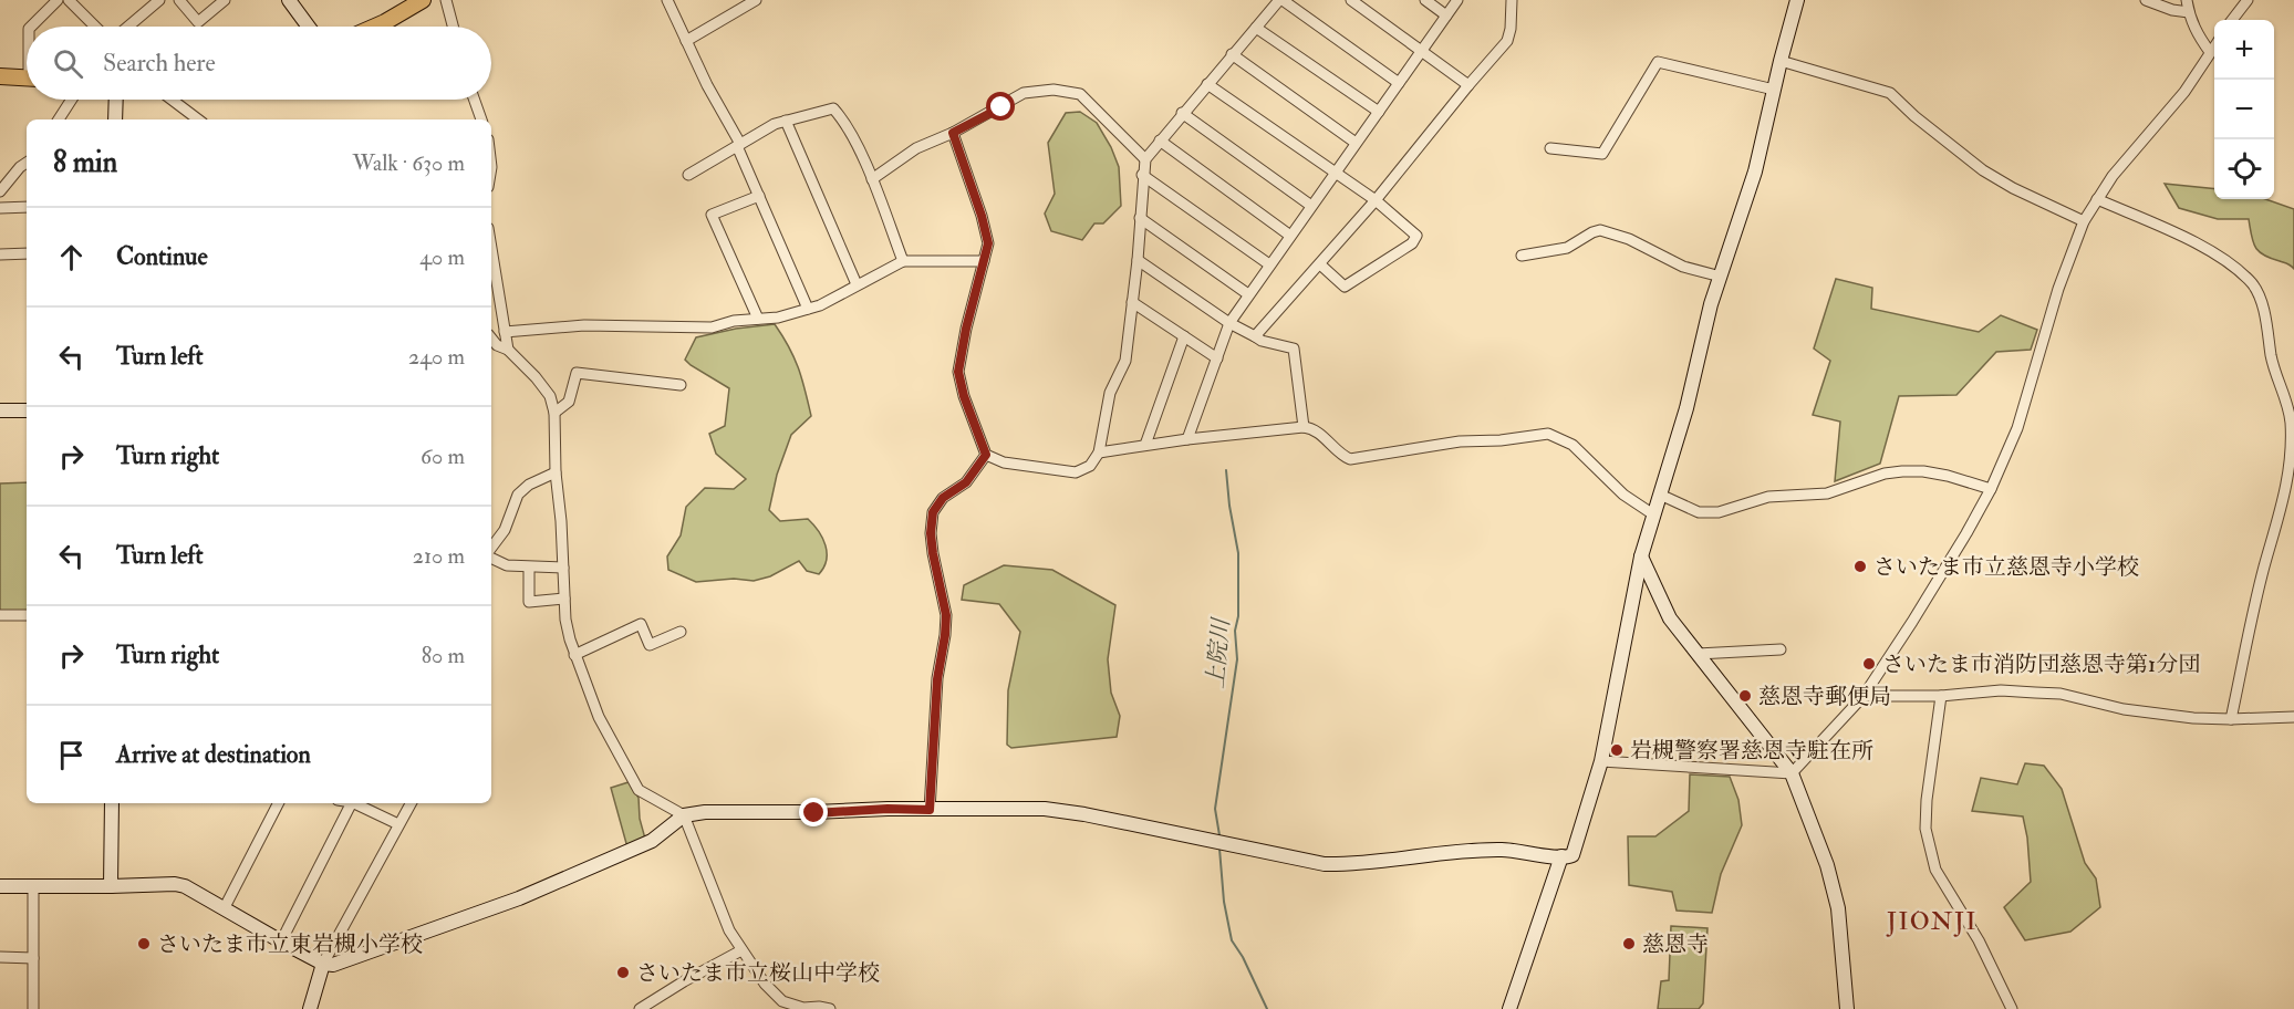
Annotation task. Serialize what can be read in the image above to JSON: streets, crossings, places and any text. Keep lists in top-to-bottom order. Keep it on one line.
{"districts":["JIONJI"],"water":["上院川"],"places":["さいたま市立慈恩寺小学校","さいたま市消防団慈恩寺第1分団","慈恩寺郵便局","岩槻警察署慈恩寺駐在所","さいたま市立東岩槻小学校","慈恩寺","さいたま市立桜山中学校"],"page":{"map_buttons":["+","−"],"search":"Search here","heading":["8 min","Walk · 630 m"],"list":[["Continue","40 m"],["Turn left","240 m"],["Turn right","60 m"],["Turn left","210 m"],["Turn right","80 m"],"Arrive at destination"]}}
